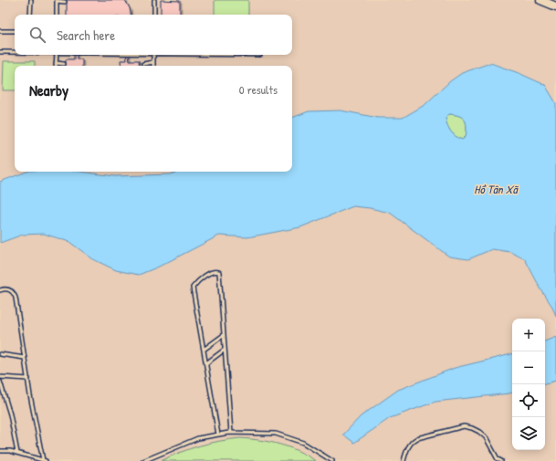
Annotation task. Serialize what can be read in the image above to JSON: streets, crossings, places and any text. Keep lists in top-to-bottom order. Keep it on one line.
{"water":["Hồ Tân Xã"],"page":{"search":"Search here","heading":["Nearby","0 results"],"map_buttons":["+","−"]}}
